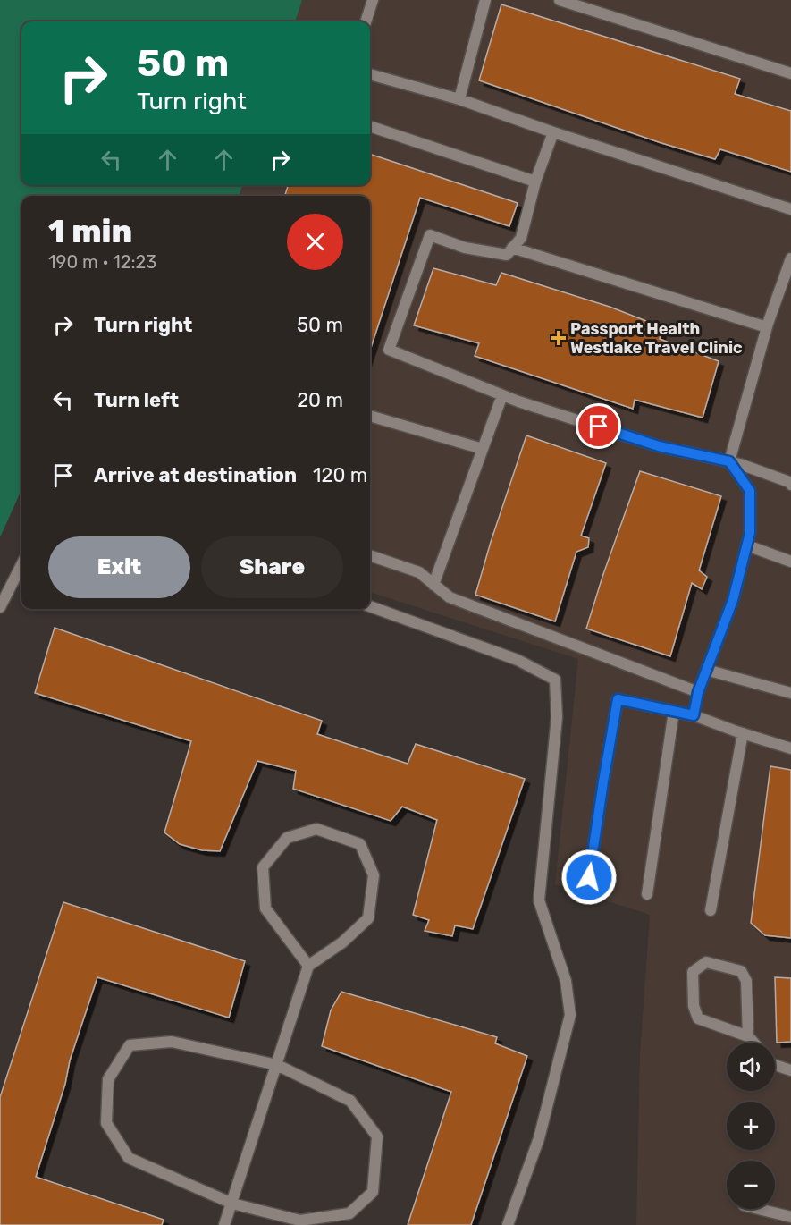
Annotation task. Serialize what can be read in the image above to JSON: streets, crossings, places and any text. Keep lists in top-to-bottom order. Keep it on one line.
{"places":{"health":["Passport Health Westlake Travel Clinic"]},"page":{"turn":["50 m","Turn right"],"heading":["1 min","190 m · 12:23"],"list":[{"name":"Turn right","value":"50 m"},{"name":"Turn left","value":"20 m"},{"name":"Arrive at destination","value":"120 m"}],"buttons":["Exit","Share"],"map_buttons":["+","−"]}}
